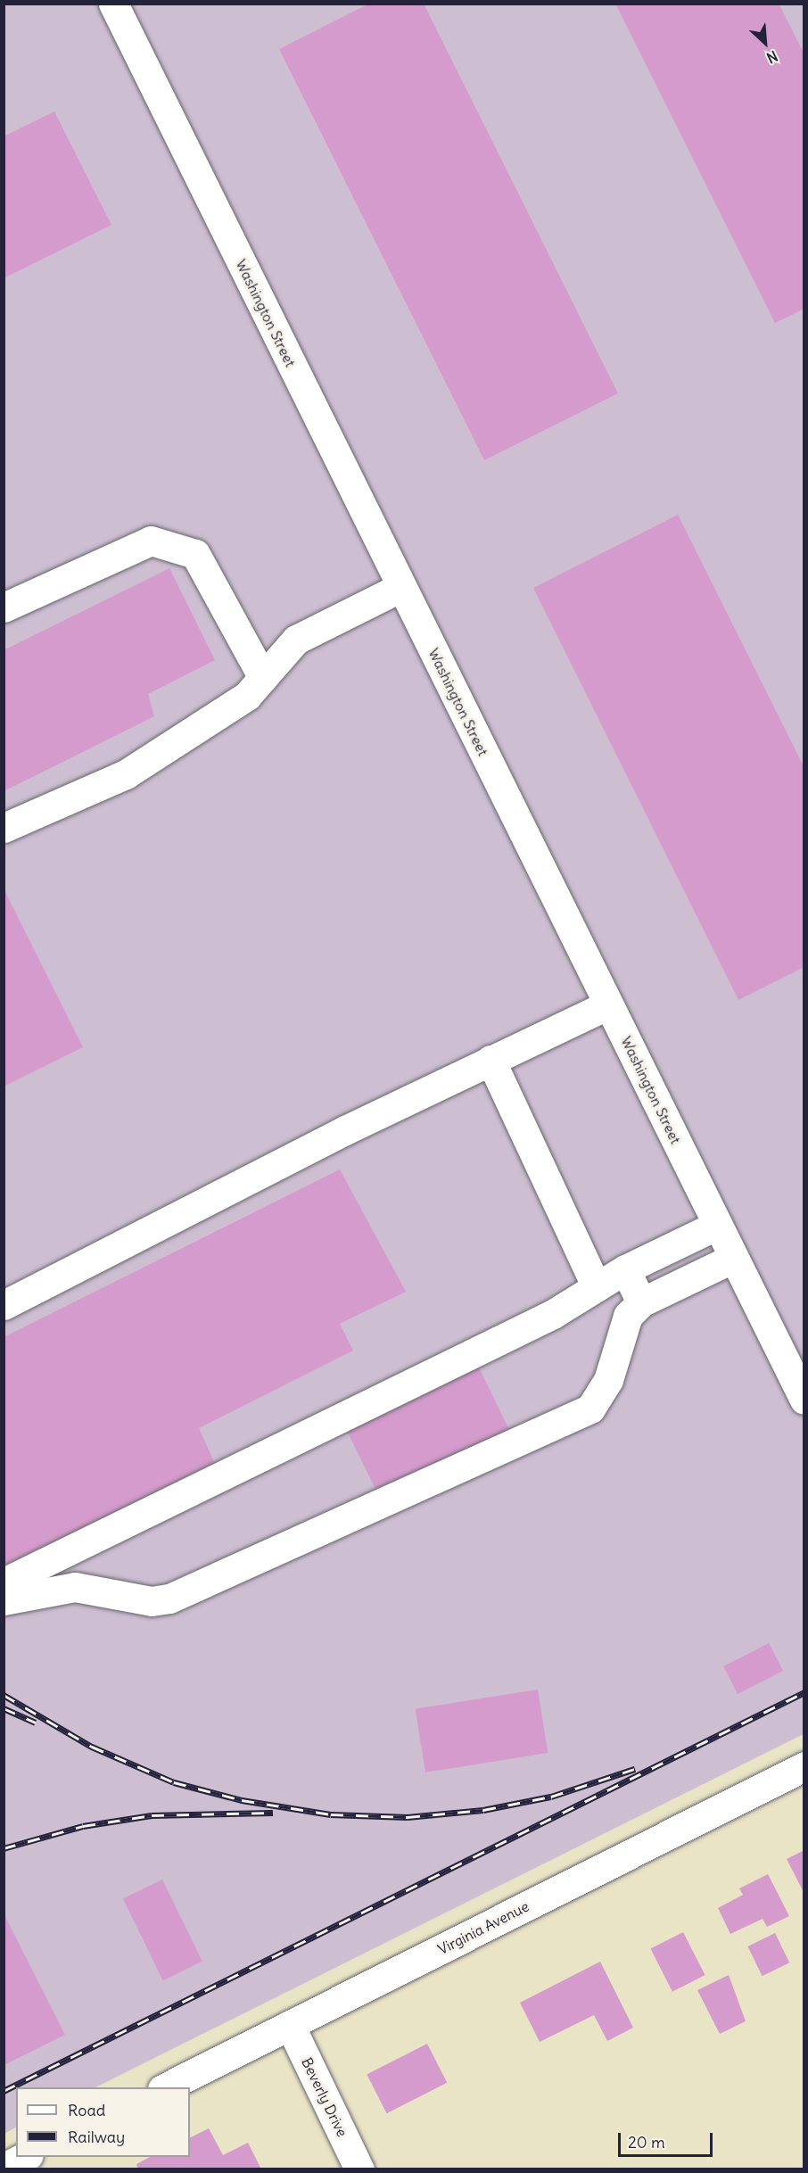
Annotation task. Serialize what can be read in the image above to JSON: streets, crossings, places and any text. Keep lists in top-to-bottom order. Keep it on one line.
{"streets":{"street":["Washington Street","Virginia Avenue","Beverly Drive"]},"crossings":[["Virginia Avenue","Beverly Drive"]],"legend":["Road","Railway"],"scale_bar":"20 m","north":"bottom right"}
